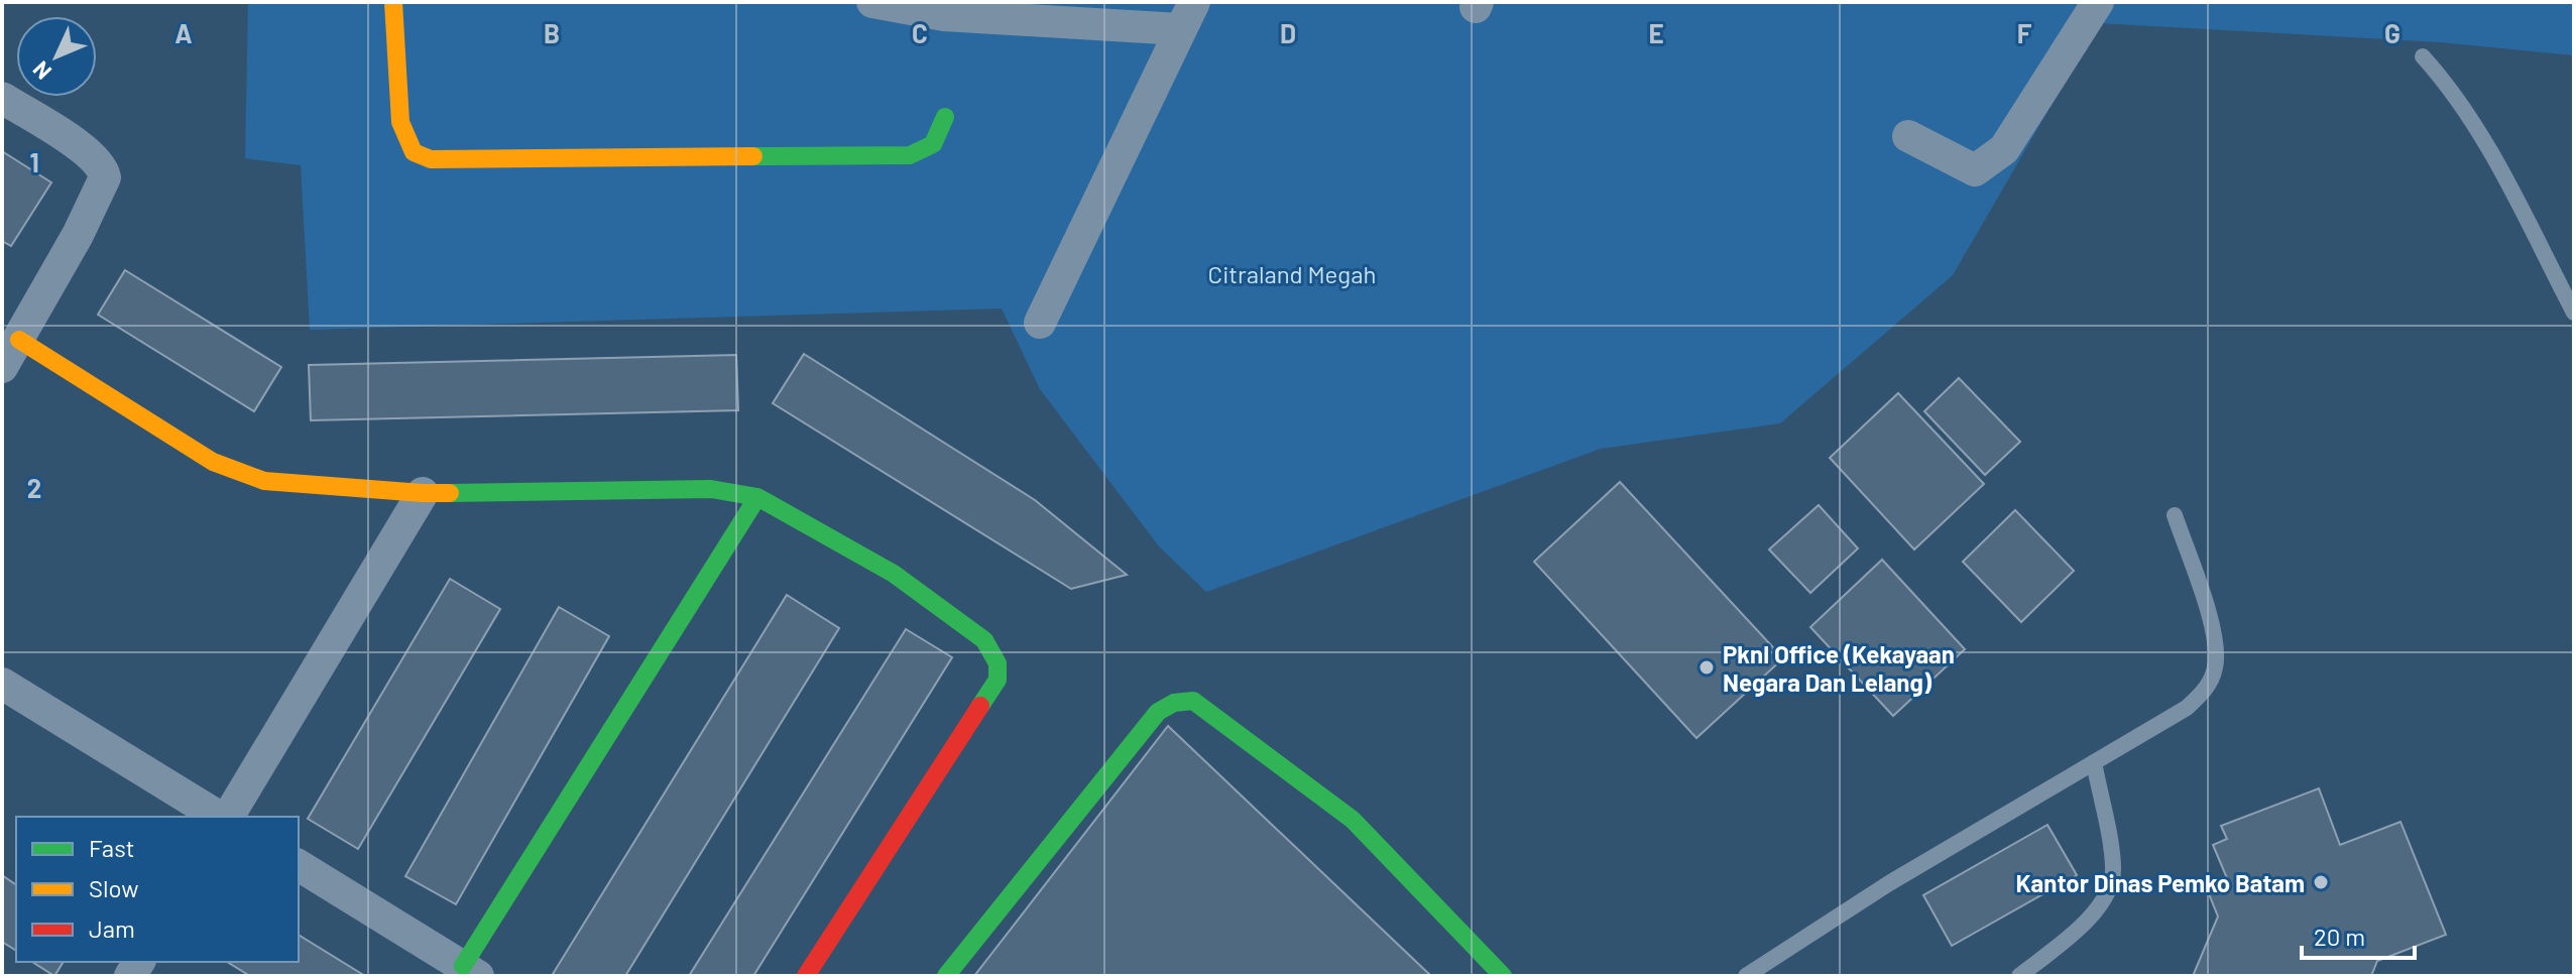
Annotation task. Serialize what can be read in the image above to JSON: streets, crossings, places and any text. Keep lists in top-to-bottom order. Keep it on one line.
{"parks":["Citraland Megah"],"places":["Pknl Office (Kekayaan Negara Dan Lelang)","Kantor Dinas Pemko Batam"],"legend":["Fast","Slow","Jam"],"scale_bar":"20 m","north":"bottom left","grid":{"columns":["A","B","C","D","E","F","G"],"rows":["1","2"]}}
